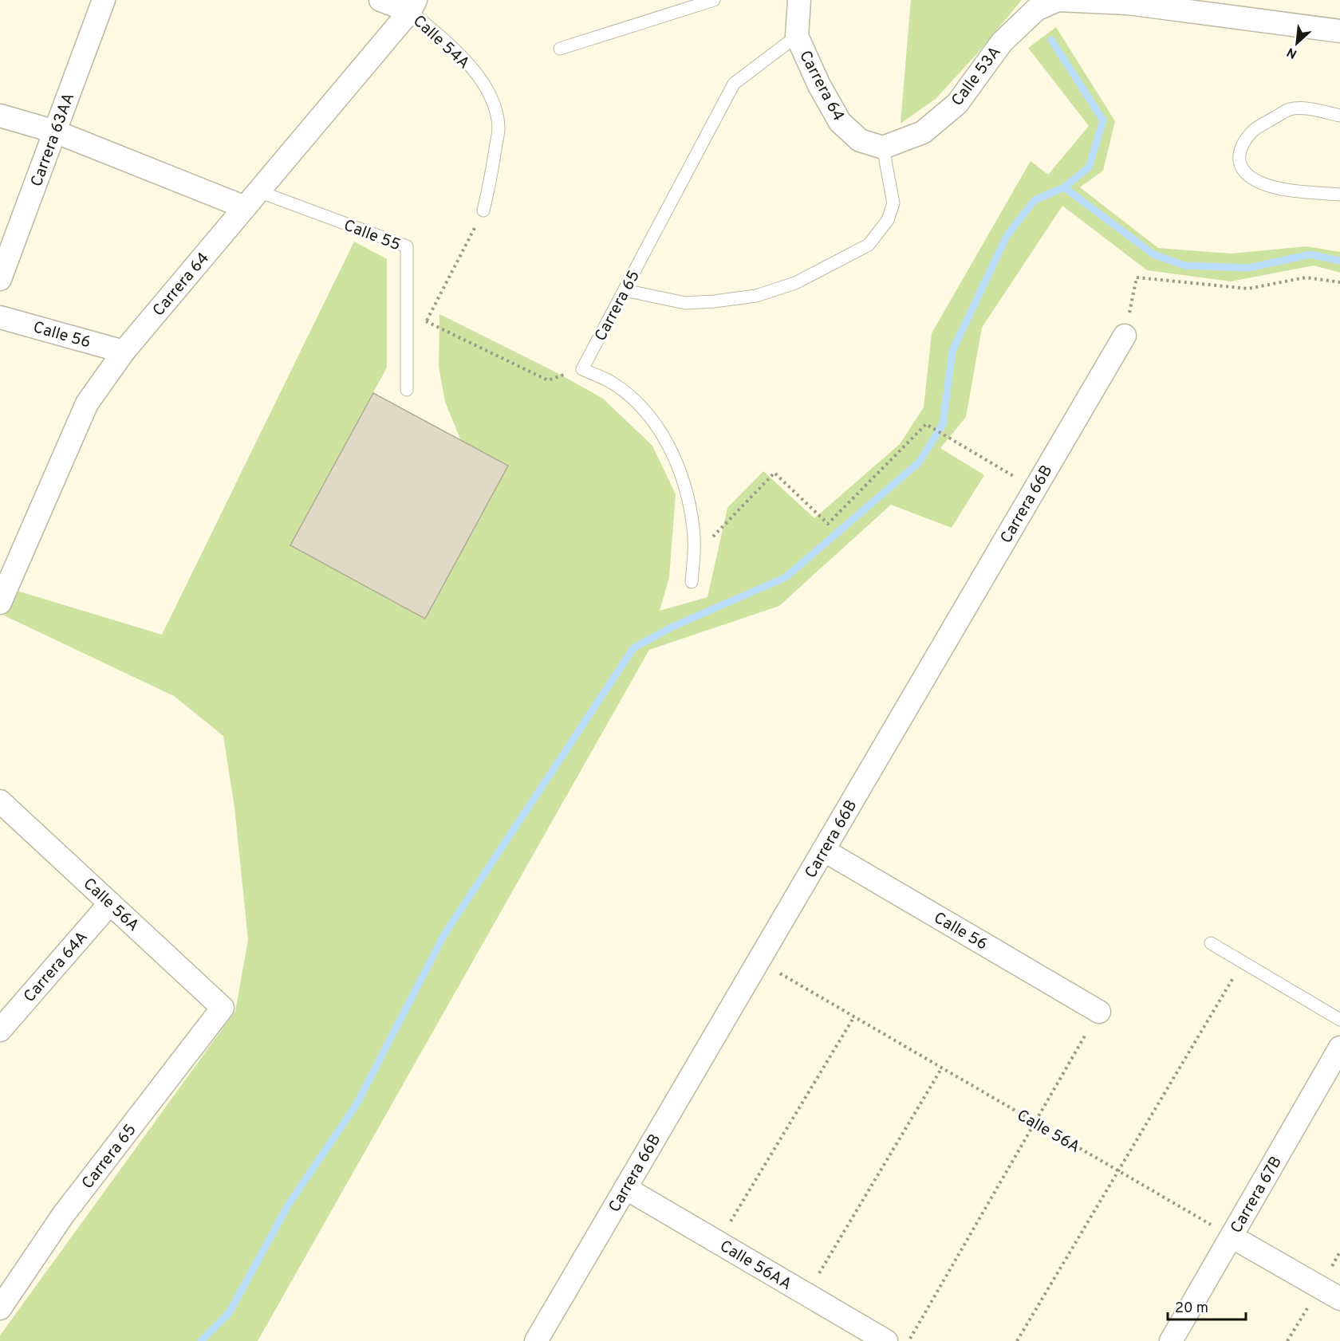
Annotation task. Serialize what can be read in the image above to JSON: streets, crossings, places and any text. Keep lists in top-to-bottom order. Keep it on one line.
{"streets":{"street":["Calle 54A","Calle 53A","Carrera 64","Carrera 63AA","Calle 55","Carrera 65","Calle 56","Carrera 66B","Calle 56A","Carrera 64A","Carrera 67B","Calle 56AA"]},"crossings":[["Calle 54A","Carrera 64"],["Calle 53A","Carrera 64"],["Carrera 64","Calle 55"],["Carrera 64","Carrera 65"],["Carrera 64","Calle 56"],["Carrera 63AA","Calle 55"],["Carrera 65","Calle 56A"],["Calle 56","Carrera 66B"],["Carrera 66B","Calle 56A"],["Carrera 66B","Calle 56AA"],["Calle 56A","Carrera 64A"],["Calle 56A","Carrera 67B"]],"scale_bar":"20 m","north":"bottom left"}
